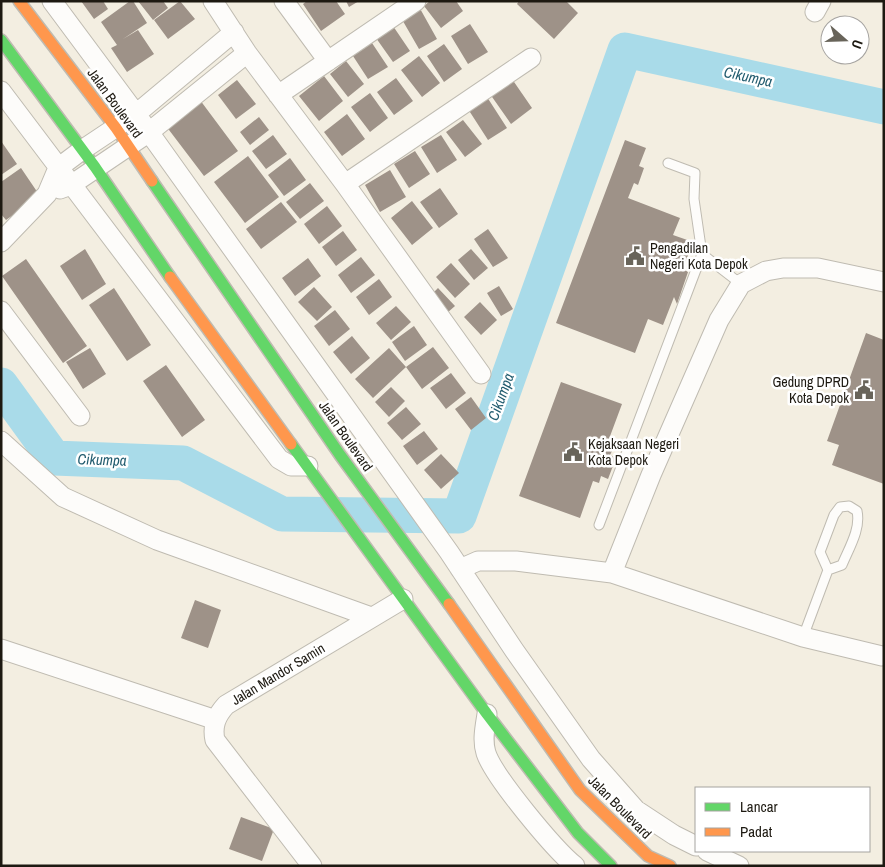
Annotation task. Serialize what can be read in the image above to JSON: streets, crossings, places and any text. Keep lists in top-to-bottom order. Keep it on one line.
{"streets":{"main road":["Jalan Boulevard"],"street":["Jalan Mandor Samin"]},"water":["Cikumpa"],"places":{"public building":["Pengadilan Negeri Kota Depok","Gedung DPRD Kota Depok","Kejaksaan Negeri Kota Depok"]},"legend":["Lancar","Padat"],"north":"right"}
